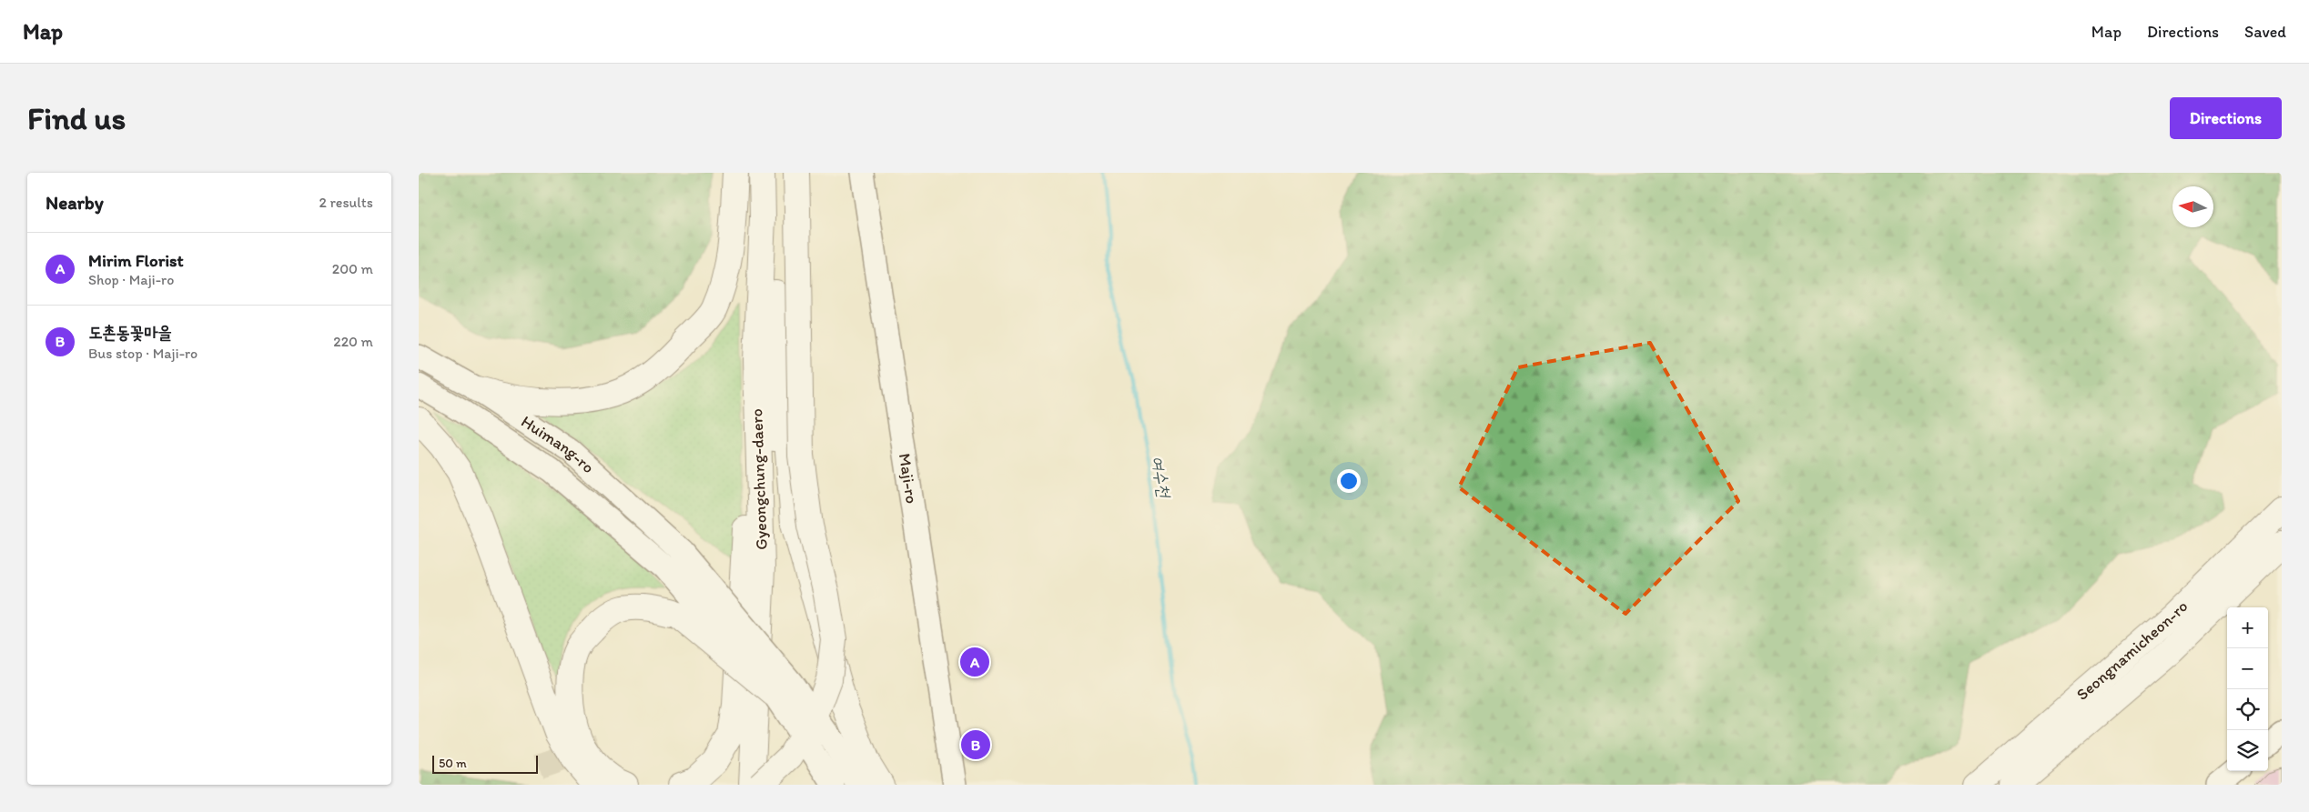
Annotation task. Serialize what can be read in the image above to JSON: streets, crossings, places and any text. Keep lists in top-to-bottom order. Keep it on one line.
{"streets":{"main road":["Huimang-ro","Maji-ro","Gyeongchung-daero","Seongnamicheon-ro"]},"water":["여수천"],"scale_bar":"50 m","north":"left","page":{"header":"Map","nav":["Map","Directions","Saved"],"buttons":"Directions","title":"Find us","heading":["Nearby","2 results"],"list":[{"mark":"A","name":"Mirim Florist","note":"Shop · Maji-ro","value":"200 m"},{"mark":"B","name":"도촌동꽃마을","note":"Bus stop · Maji-ro","value":"220 m"}],"map_buttons":["+","−"],"pins":["A","B"],"scale":"50 m"}}
